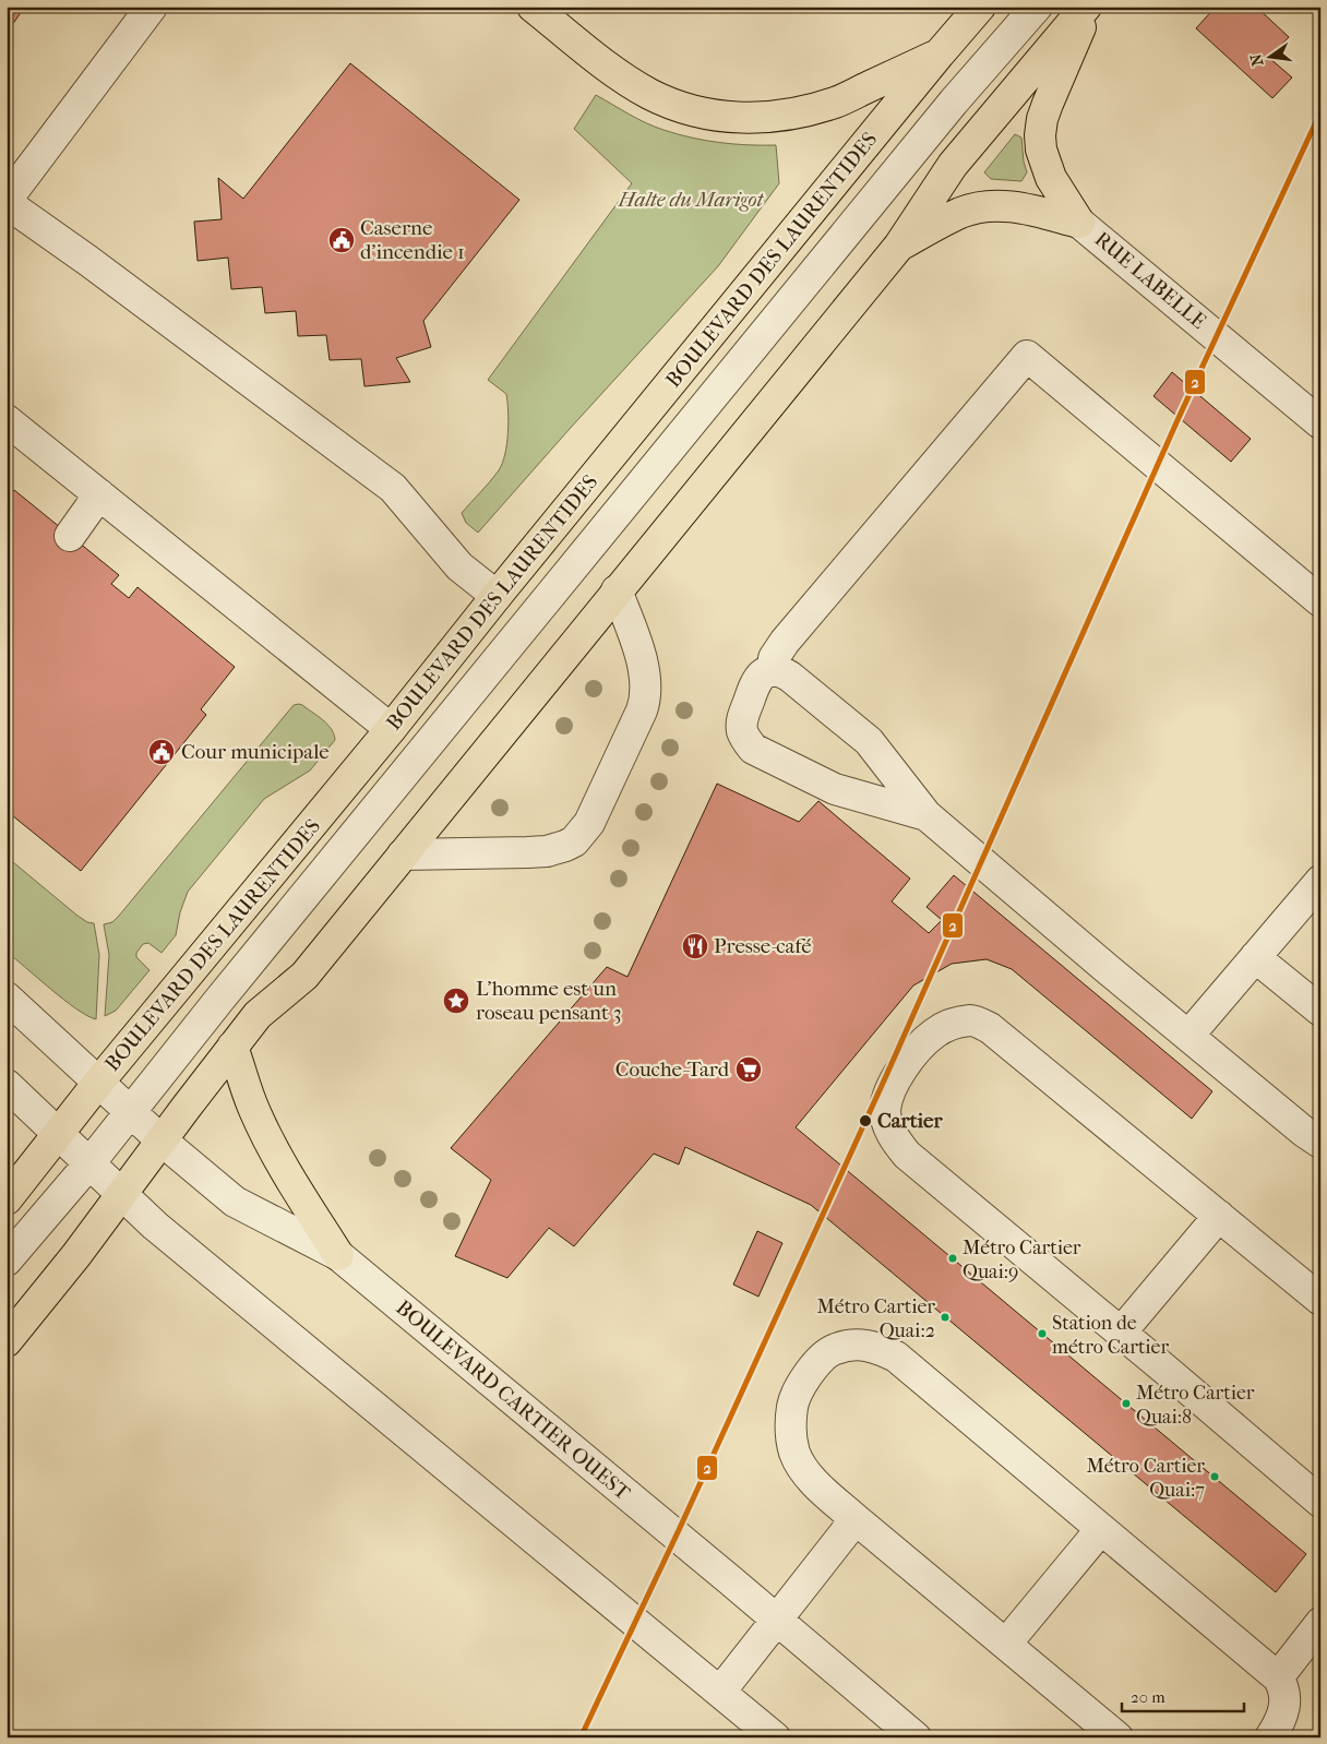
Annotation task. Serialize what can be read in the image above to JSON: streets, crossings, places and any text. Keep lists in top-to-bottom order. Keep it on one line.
{"streets":{"main road":["BOULEVARD DES LAURENTIDES"],"street":["RUE LABELLE","BOULEVARD CARTIER OUEST"]},"crossings":[["BOULEVARD DES LAURENTIDES","BOULEVARD CARTIER OUEST"]],"parks":["Halte du Marigot"],"places":{"public building":["Caserne d'incendie 1","Cour municipale"],"restaurant":["Presse-café"],"place":["L'homme est un roseau pensant 3"],"supermarket":["Couche-Tard"],"other":["Cartier","Métro Cartier Quai:9","Métro Cartier Quai:2","Station de métro Cartier","Métro Cartier Quai:8","Métro Cartier Quai:7"]},"lines":["transit line 2"],"scale_bar":"20 m","north":"left"}
